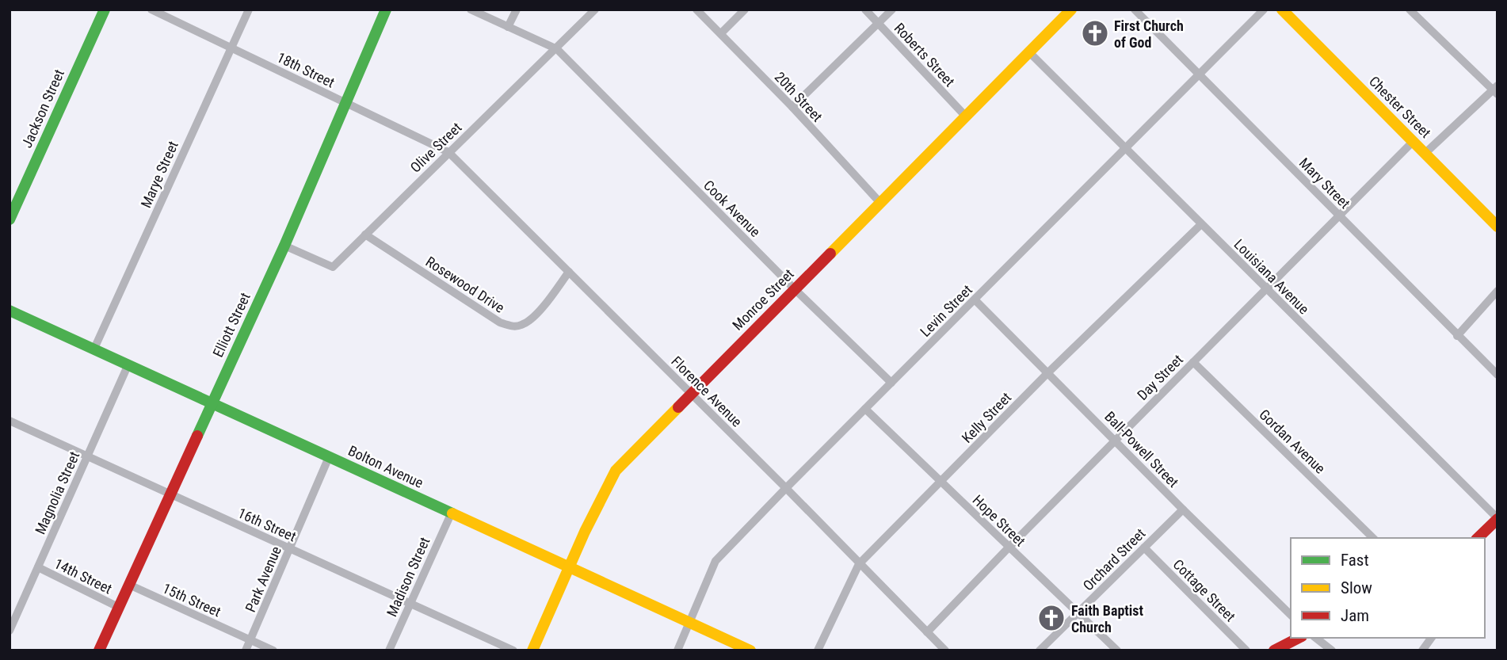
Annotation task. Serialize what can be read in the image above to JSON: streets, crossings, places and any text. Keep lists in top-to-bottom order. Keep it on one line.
{"streets":{"main road":["Chester Street","Jackson Street","Monroe Street","Elliott Street","Bolton Avenue"],"street":["Roberts Street","18th Street","20th Street","Olive Street","Marye Street","Mary Street","Cook Avenue","Louisiana Avenue","Rosewood Drive","Levin Street","Day Street","Florence Avenue","Kelly Street","Gordan Avenue","Ball-Powell Street","Magnolia Street","Hope Street","16th Street","Orchard Street","14th Street","Madison Street","Park Avenue","Cottage Street","15th Street"]},"crossings":[["Roberts Street","Monroe Street"],["18th Street","Olive Street"],["18th Street","Marye Street"],["18th Street","Elliott Street"],["18th Street","Florence Avenue"],["20th Street","Monroe Street"],["Chester Street","Day Street"],["Olive Street","Cook Avenue"],["Olive Street","Rosewood Drive"],["Olive Street","Elliott Street"],["Olive Street","Florence Avenue"],["Marye Street","Bolton Avenue"],["Mary Street","Levin Street"],["Mary Street","Day Street"],["Cook Avenue","Monroe Street"],["Cook Avenue","Levin Street"],["Louisiana Avenue","Monroe Street"],["Louisiana Avenue","Levin Street"],["Louisiana Avenue","Day Street"],["Louisiana Avenue","Kelly Street"],["Rosewood Drive","Florence Avenue"],["Monroe Street","Florence Avenue"],["Monroe Street","Bolton Avenue"],["Levin Street","Florence Avenue"],["Levin Street","Ball-Powell Street"],["Levin Street","Bolton Avenue"],["Levin Street","Hope Street"],["Elliott Street","Bolton Avenue"],["Elliott Street","16th Street"],["Elliott Street","14th Street"],["Elliott Street","15th Street"],["Day Street","Florence Avenue"],["Day Street","Gordan Avenue"],["Day Street","Ball-Powell Street"],["Day Street","Hope Street"],["Florence Avenue","Kelly Street"],["Kelly Street","Ball-Powell Street"],["Kelly Street","Hope Street"],["Ball-Powell Street","Orchard Street"],["Bolton Avenue","Magnolia Street"],["Bolton Avenue","Madison Street"],["Bolton Avenue","Park Avenue"],["Magnolia Street","16th Street"],["Magnolia Street","14th Street"],["Hope Street","Orchard Street"],["16th Street","Madison Street"],["16th Street","Park Avenue"],["Orchard Street","Cottage Street"],["Park Avenue","15th Street"]],"places":{"church":["First Church of God","Faith Baptist Church"]},"legend":["Fast","Slow","Jam"]}
